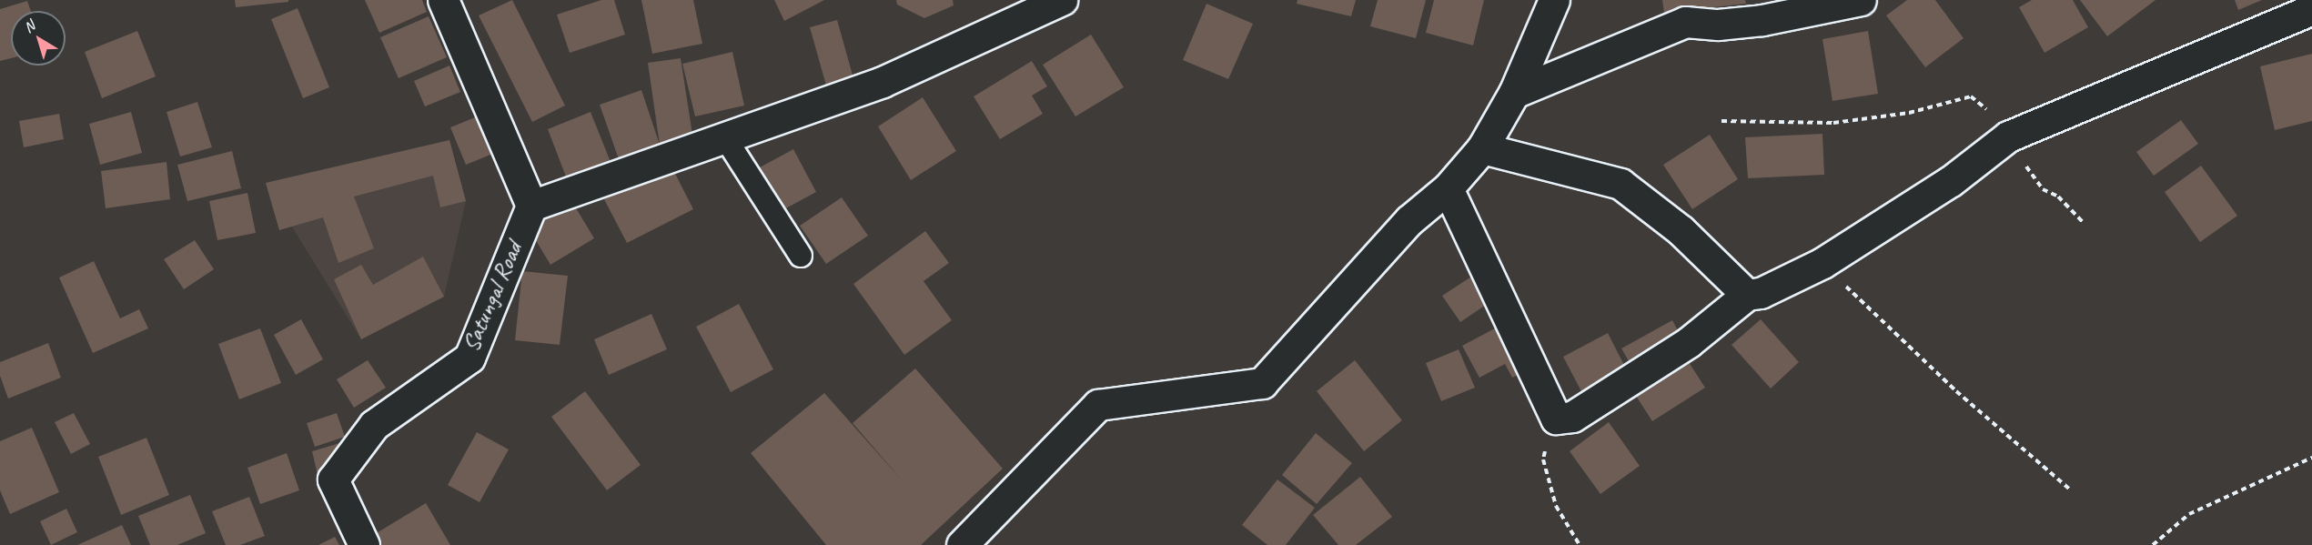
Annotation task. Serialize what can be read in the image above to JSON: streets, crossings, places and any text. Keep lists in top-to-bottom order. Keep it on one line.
{"streets":{"street":["Satungal Road"]},"north":"top left"}
